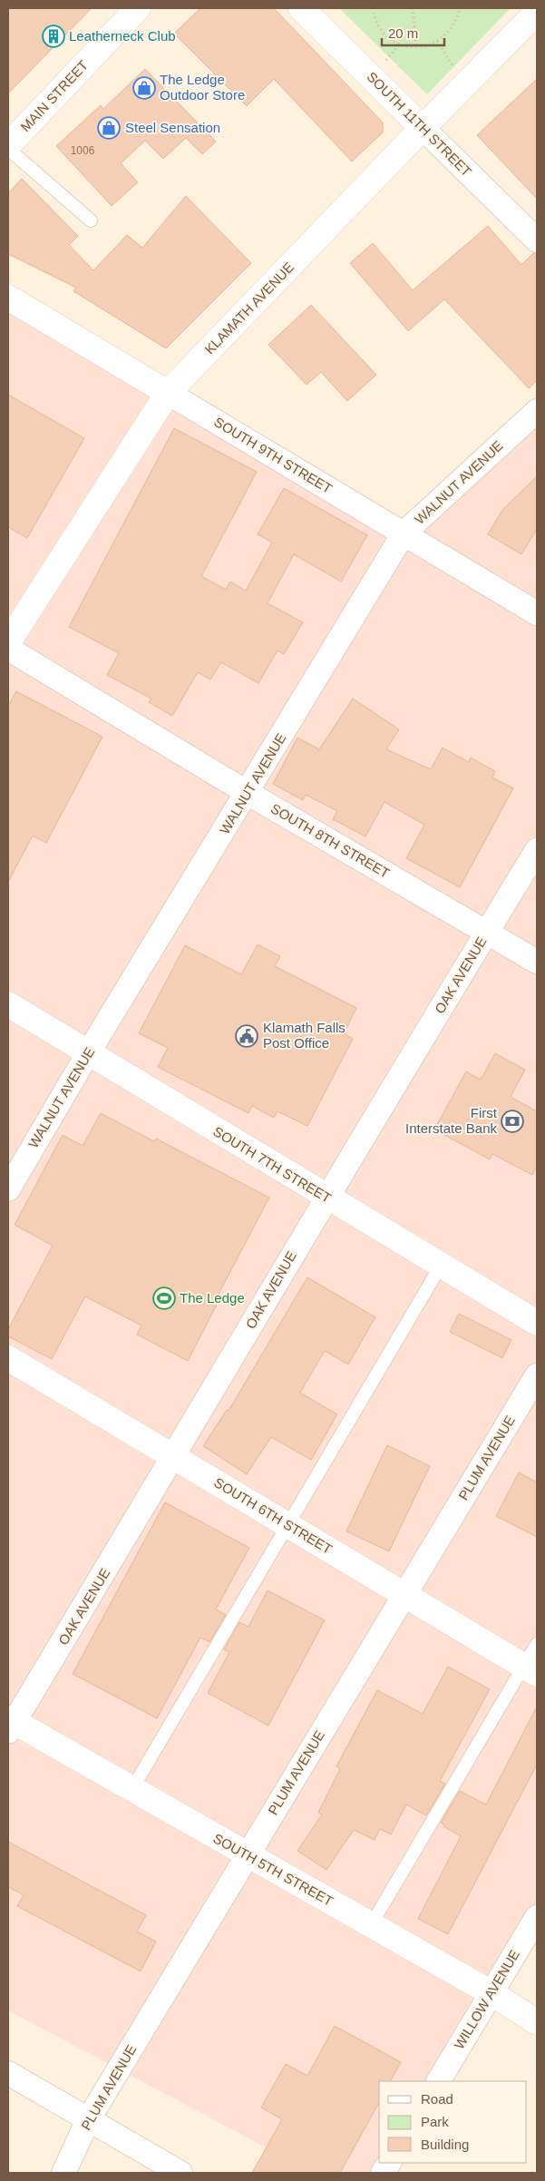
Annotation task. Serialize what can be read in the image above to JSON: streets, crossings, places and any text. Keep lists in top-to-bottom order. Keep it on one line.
{"streets":{"main road":["MAIN STREET","SOUTH 11TH STREET","KLAMATH AVENUE","SOUTH 9TH STREET","SOUTH 7TH STREET","SOUTH 6TH STREET","SOUTH 5TH STREET"],"street":["WALNUT AVENUE","SOUTH 8TH STREET","OAK AVENUE","PLUM AVENUE","WILLOW AVENUE"]},"crossings":[["SOUTH 11TH STREET","KLAMATH AVENUE"],["KLAMATH AVENUE","SOUTH 9TH STREET"],["SOUTH 9TH STREET","WALNUT AVENUE"],["WALNUT AVENUE","SOUTH 8TH STREET"],["WALNUT AVENUE","SOUTH 7TH STREET"],["SOUTH 8TH STREET","OAK AVENUE"],["OAK AVENUE","SOUTH 7TH STREET"],["OAK AVENUE","SOUTH 6TH STREET"],["OAK AVENUE","SOUTH 5TH STREET"],["PLUM AVENUE","SOUTH 6TH STREET"],["PLUM AVENUE","SOUTH 5TH STREET"],["SOUTH 5TH STREET","WILLOW AVENUE"]],"places":{"building":["Leatherneck Club"],"shop":["The Ledge Outdoor Store","Steel Sensation"],"public building":["Klamath Falls Post Office"],"bank":["First Interstate Bank"],"sports":["The Ledge"]},"house_numbers":["1006"],"legend":["Road","Park","Building"],"scale_bar":"20 m"}
